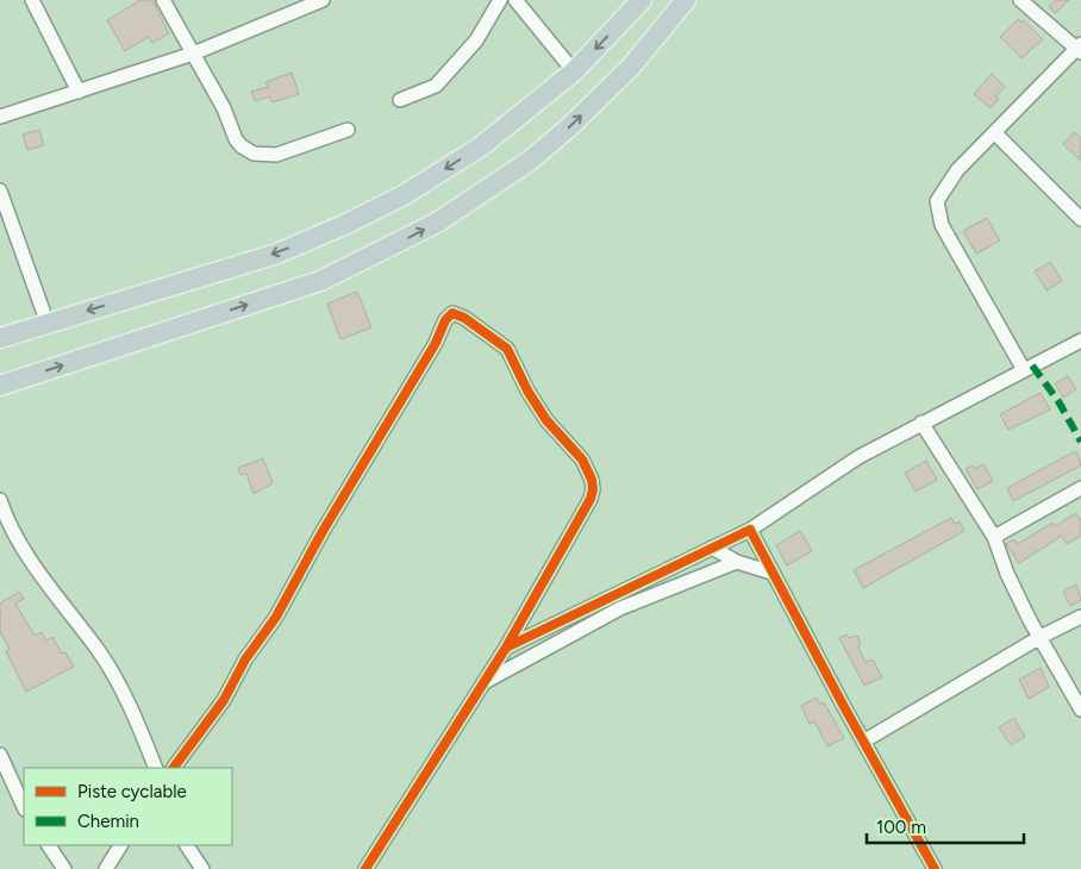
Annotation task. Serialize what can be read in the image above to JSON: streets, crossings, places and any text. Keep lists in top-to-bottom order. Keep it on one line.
{"legend":["Piste cyclable","Chemin"],"scale_bar":"100 m"}
